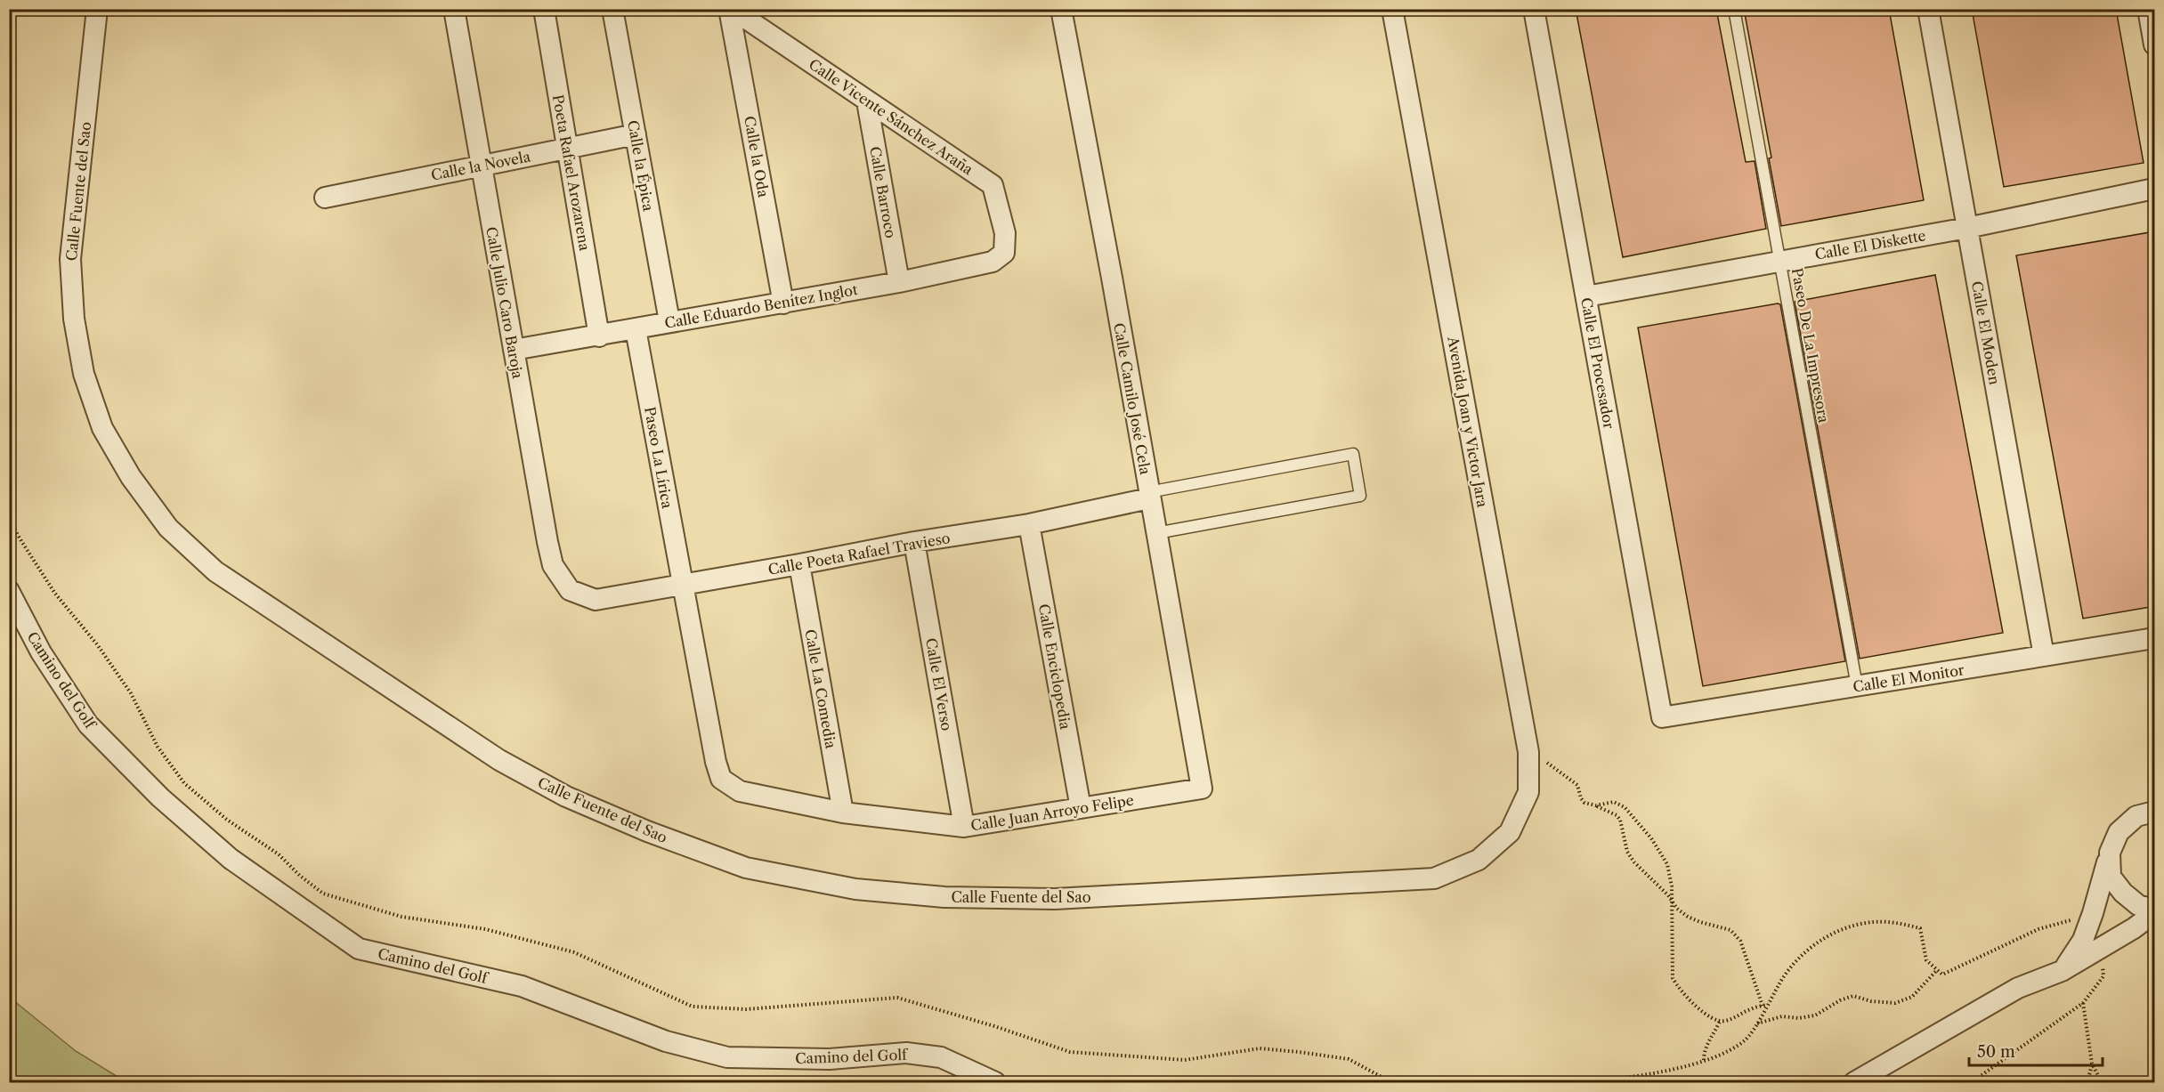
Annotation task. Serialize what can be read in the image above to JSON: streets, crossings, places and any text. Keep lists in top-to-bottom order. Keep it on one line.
{"streets":{"street":["Calle Vicente Sánchez Araña","Calle la Oda","Calle la Novela","Calle la Épica","Poeta Rafael Arozarena","Calle Fuente del Sao","Calle Barroco","Calle El Diskette","Calle Julio Caro Baroja","Calle Eduardo Benítez Inglot","Calle El Moden","Calle El Procesador","Calle Camilo José Cela","Avenida Joan y Victor Jara","Paseo La Lírica","Calle Poeta Rafael Travieso","Calle Enciclopedia","Calle El Monitor","Camino del Golf","Calle El Verso","Calle La Comedia","Calle Juan Arroyo Felipe"],"lane":["Paseo De La Impresora"]},"crossings":[["Calle Vicente Sánchez Araña","Calle la Oda"],["Calle Vicente Sánchez Araña","Calle Barroco"],["Calle Vicente Sánchez Araña","Calle Eduardo Benítez Inglot"],["Calle la Oda","Calle Eduardo Benítez Inglot"],["Calle la Novela","Calle la Épica"],["Calle la Novela","Poeta Rafael Arozarena"],["Calle la Novela","Calle Julio Caro Baroja"],["Calle la Épica","Calle Eduardo Benítez Inglot"],["Poeta Rafael Arozarena","Calle Eduardo Benítez Inglot"],["Calle Fuente del Sao","Avenida Joan y Victor Jara"],["Calle Barroco","Calle Eduardo Benítez Inglot"],["Calle El Diskette","Calle El Moden"],["Calle El Diskette","Paseo De La Impresora"],["Calle El Diskette","Calle El Procesador"],["Calle Julio Caro Baroja","Calle Eduardo Benítez Inglot"],["Calle Julio Caro Baroja","Calle Poeta Rafael Travieso"],["Calle Eduardo Benítez Inglot","Paseo La Lírica"],["Calle El Moden","Calle El Monitor"],["Paseo De La Impresora","Calle El Monitor"],["Calle El Procesador","Calle El Monitor"],["Calle Camilo José Cela","Calle Poeta Rafael Travieso"],["Calle Camilo José Cela","Calle Juan Arroyo Felipe"],["Paseo La Lírica","Calle Poeta Rafael Travieso"],["Paseo La Lírica","Calle Juan Arroyo Felipe"],["Calle Poeta Rafael Travieso","Calle Enciclopedia"],["Calle Poeta Rafael Travieso","Calle El Verso"],["Calle Poeta Rafael Travieso","Calle La Comedia"],["Calle Poeta Rafael Travieso","Calle Juan Arroyo Felipe"],["Calle Enciclopedia","Calle Juan Arroyo Felipe"],["Calle El Verso","Calle Juan Arroyo Felipe"],["Calle La Comedia","Calle Juan Arroyo Felipe"]],"scale_bar":"50 m"}
